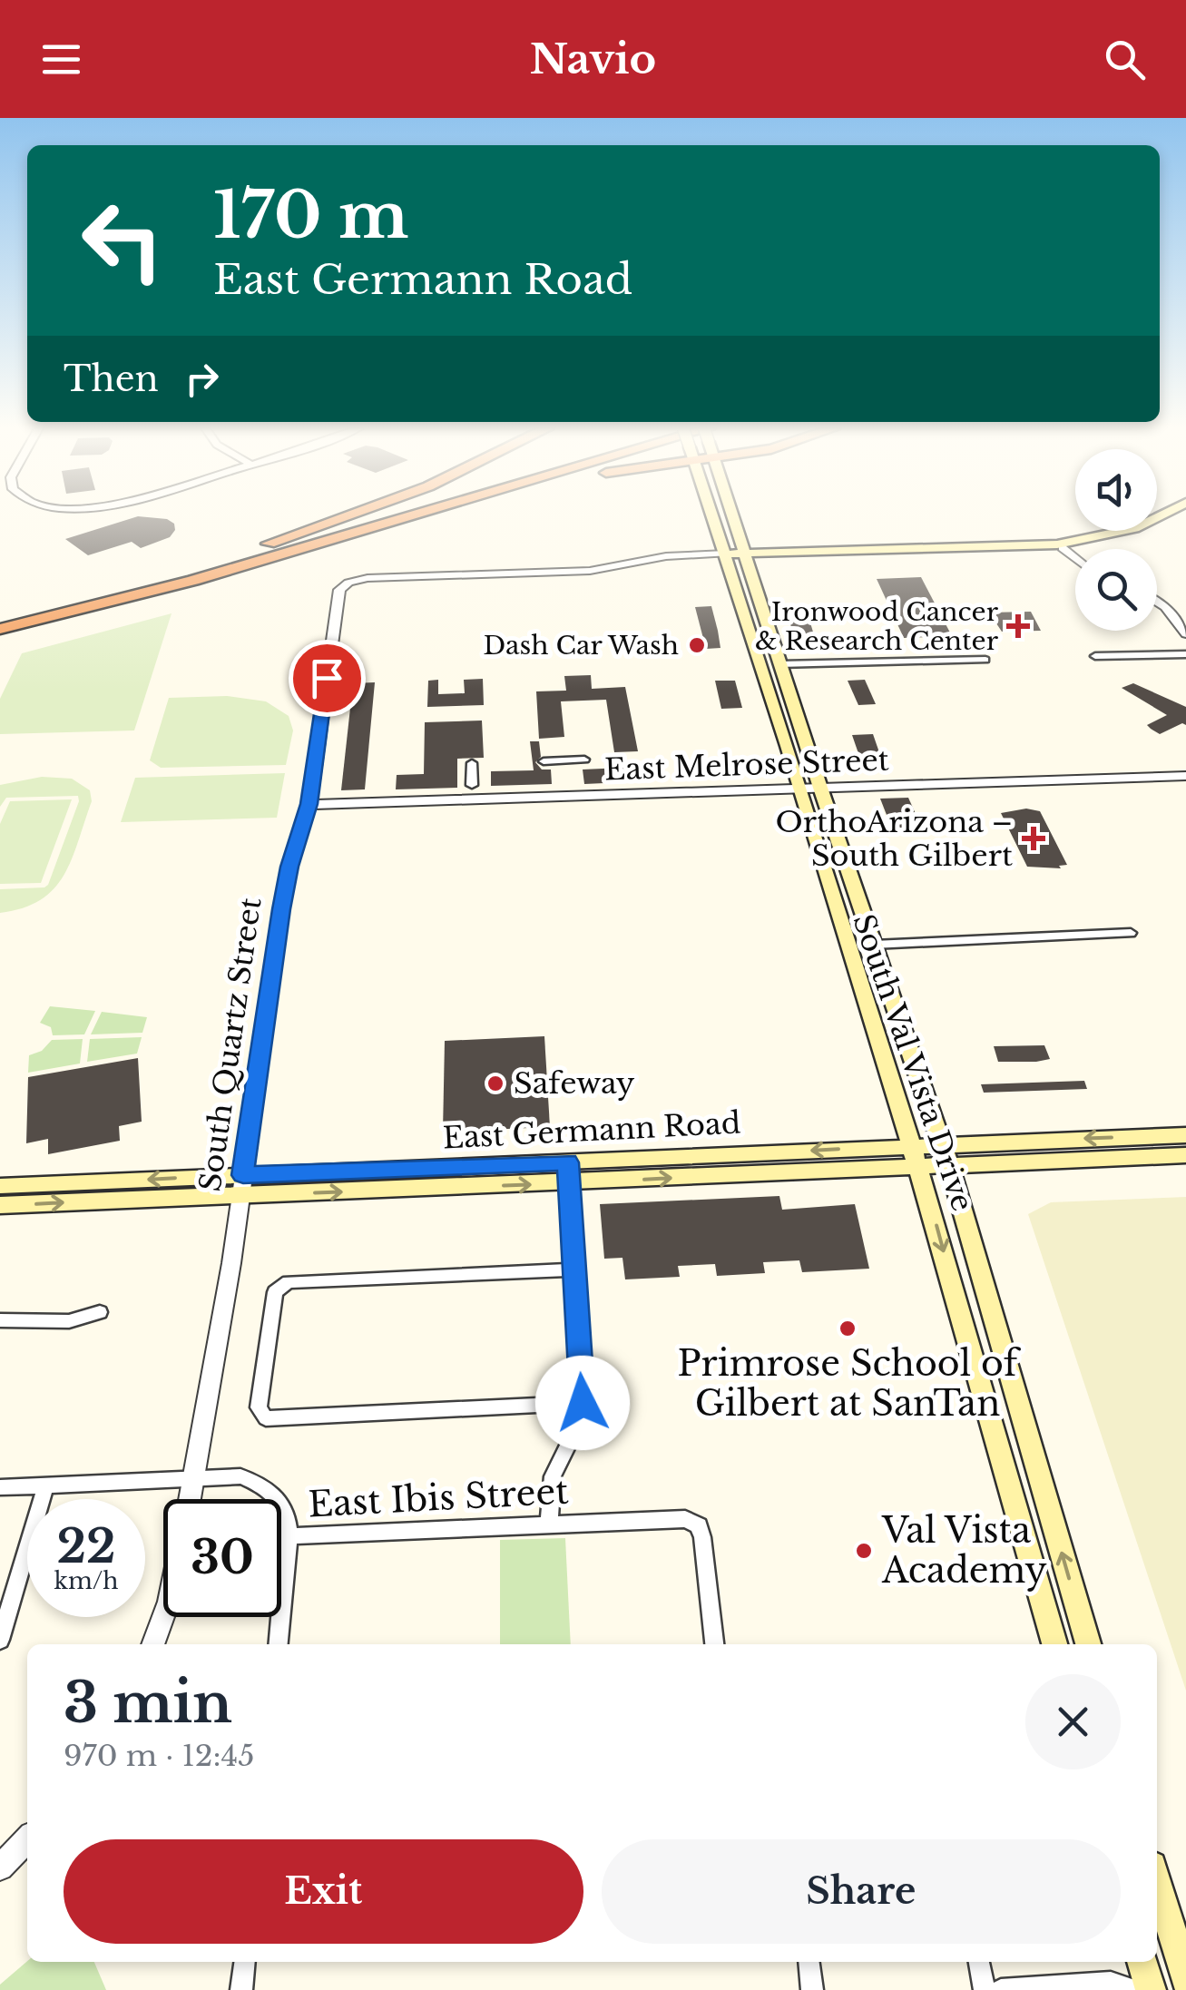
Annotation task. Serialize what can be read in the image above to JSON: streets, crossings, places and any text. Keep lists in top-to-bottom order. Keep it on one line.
{"streets":{"main road":["South Val Vista Drive","East Germann Road"],"street":["East Melrose Street","South Quartz Street","East Ibis Street"]},"crossings":[["East Melrose Street","South Quartz Street"],["East Melrose Street","South Val Vista Drive"],["South Quartz Street","South Val Vista Drive"],["South Quartz Street","East Germann Road"],["South Quartz Street","East Ibis Street"],["South Val Vista Drive","East Germann Road"]],"places":{"health":["Ironwood Cancer & Research Center","OrthoArizona – South Gilbert"],"other":["Dash Car Wash","Safeway","Primrose School of Gilbert at SanTan","Val Vista Academy"]},"page":{"header":"Navio","turn":["170 m","East Germann Road"],"then":"Then","speed":"22 km/h","limit":"30","heading":["3 min","970 m · 12:45"],"buttons":["Exit","Share"]}}
